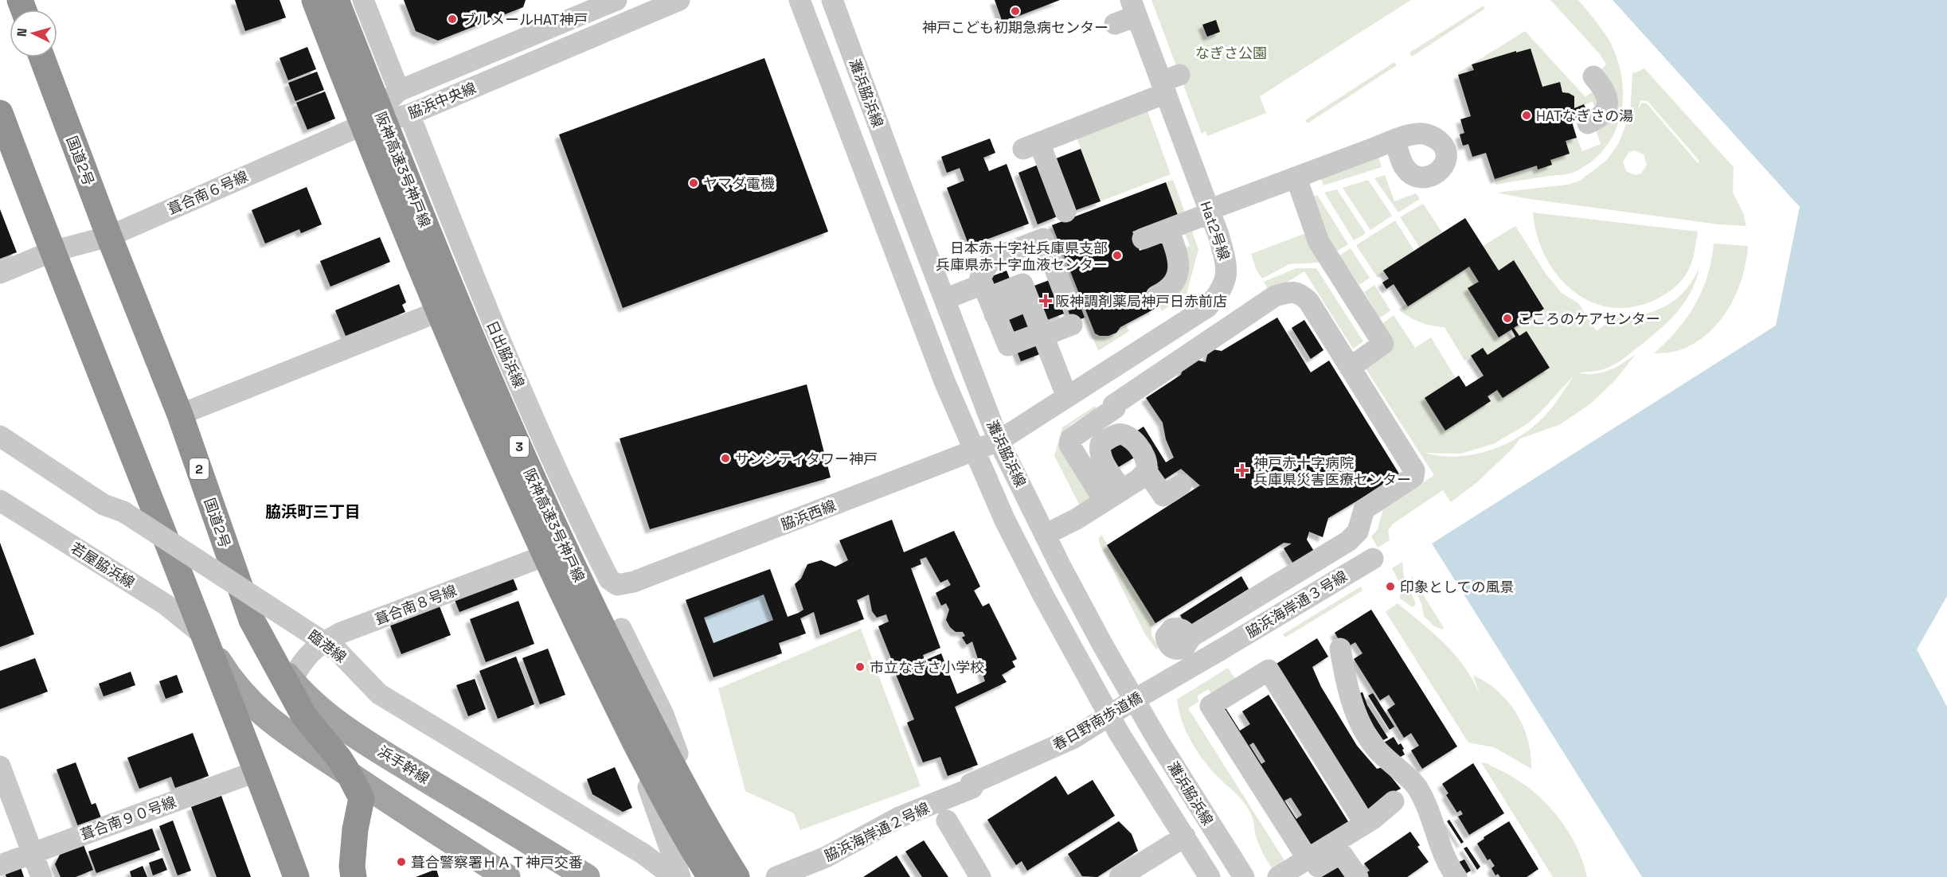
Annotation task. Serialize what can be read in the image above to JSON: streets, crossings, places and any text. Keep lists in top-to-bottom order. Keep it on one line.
{"streets":{"highway":["国道2号","阪神高速3号神戸線","3","2"],"main road":["浜手幹線"],"street":["灘浜脇浜線","脇浜中央線","葺合南６号線","Hat2号線","日出脇浜線","脇浜西線","若屋脇浜線","脇浜海岸通３号線","葺合南８号線","臨港線","春日野南歩道橋","葺合南９０号線","脇浜海岸通２号線"]},"crossings":[["灘浜脇浜線","Hat2号線"],["灘浜脇浜線","脇浜西線"],["脇浜中央線","葺合南６号線"],["脇浜中央線","日出脇浜線"],["国道2号","葺合南６号線"],["国道2号","浜手幹線"],["Hat2号線","脇浜西線"],["日出脇浜線","脇浜西線"],["脇浜海岸通３号線","春日野南歩道橋"],["葺合南８号線","浜手幹線"],["春日野南歩道橋","脇浜海岸通２号線"]],"districts":["脇浜町三丁目"],"parks":["なぎさ公園"],"places":{"other":["神戸こども初期急病センター","ブルメールHAT神戸","HATなぎさの湯","ヤマダ電機","日本赤十字社兵庫県支部 兵庫県赤十字血液センター","こころのケアセンター","サンシティタワー神戸","印象としての風景","市立なぎさ小学校","葺合警察署ＨＡＴ神戸交番"],"health":["阪神調剤薬局神戸日赤前店","神戸赤十字病院 兵庫県災害医療センター"]},"north":"left"}
